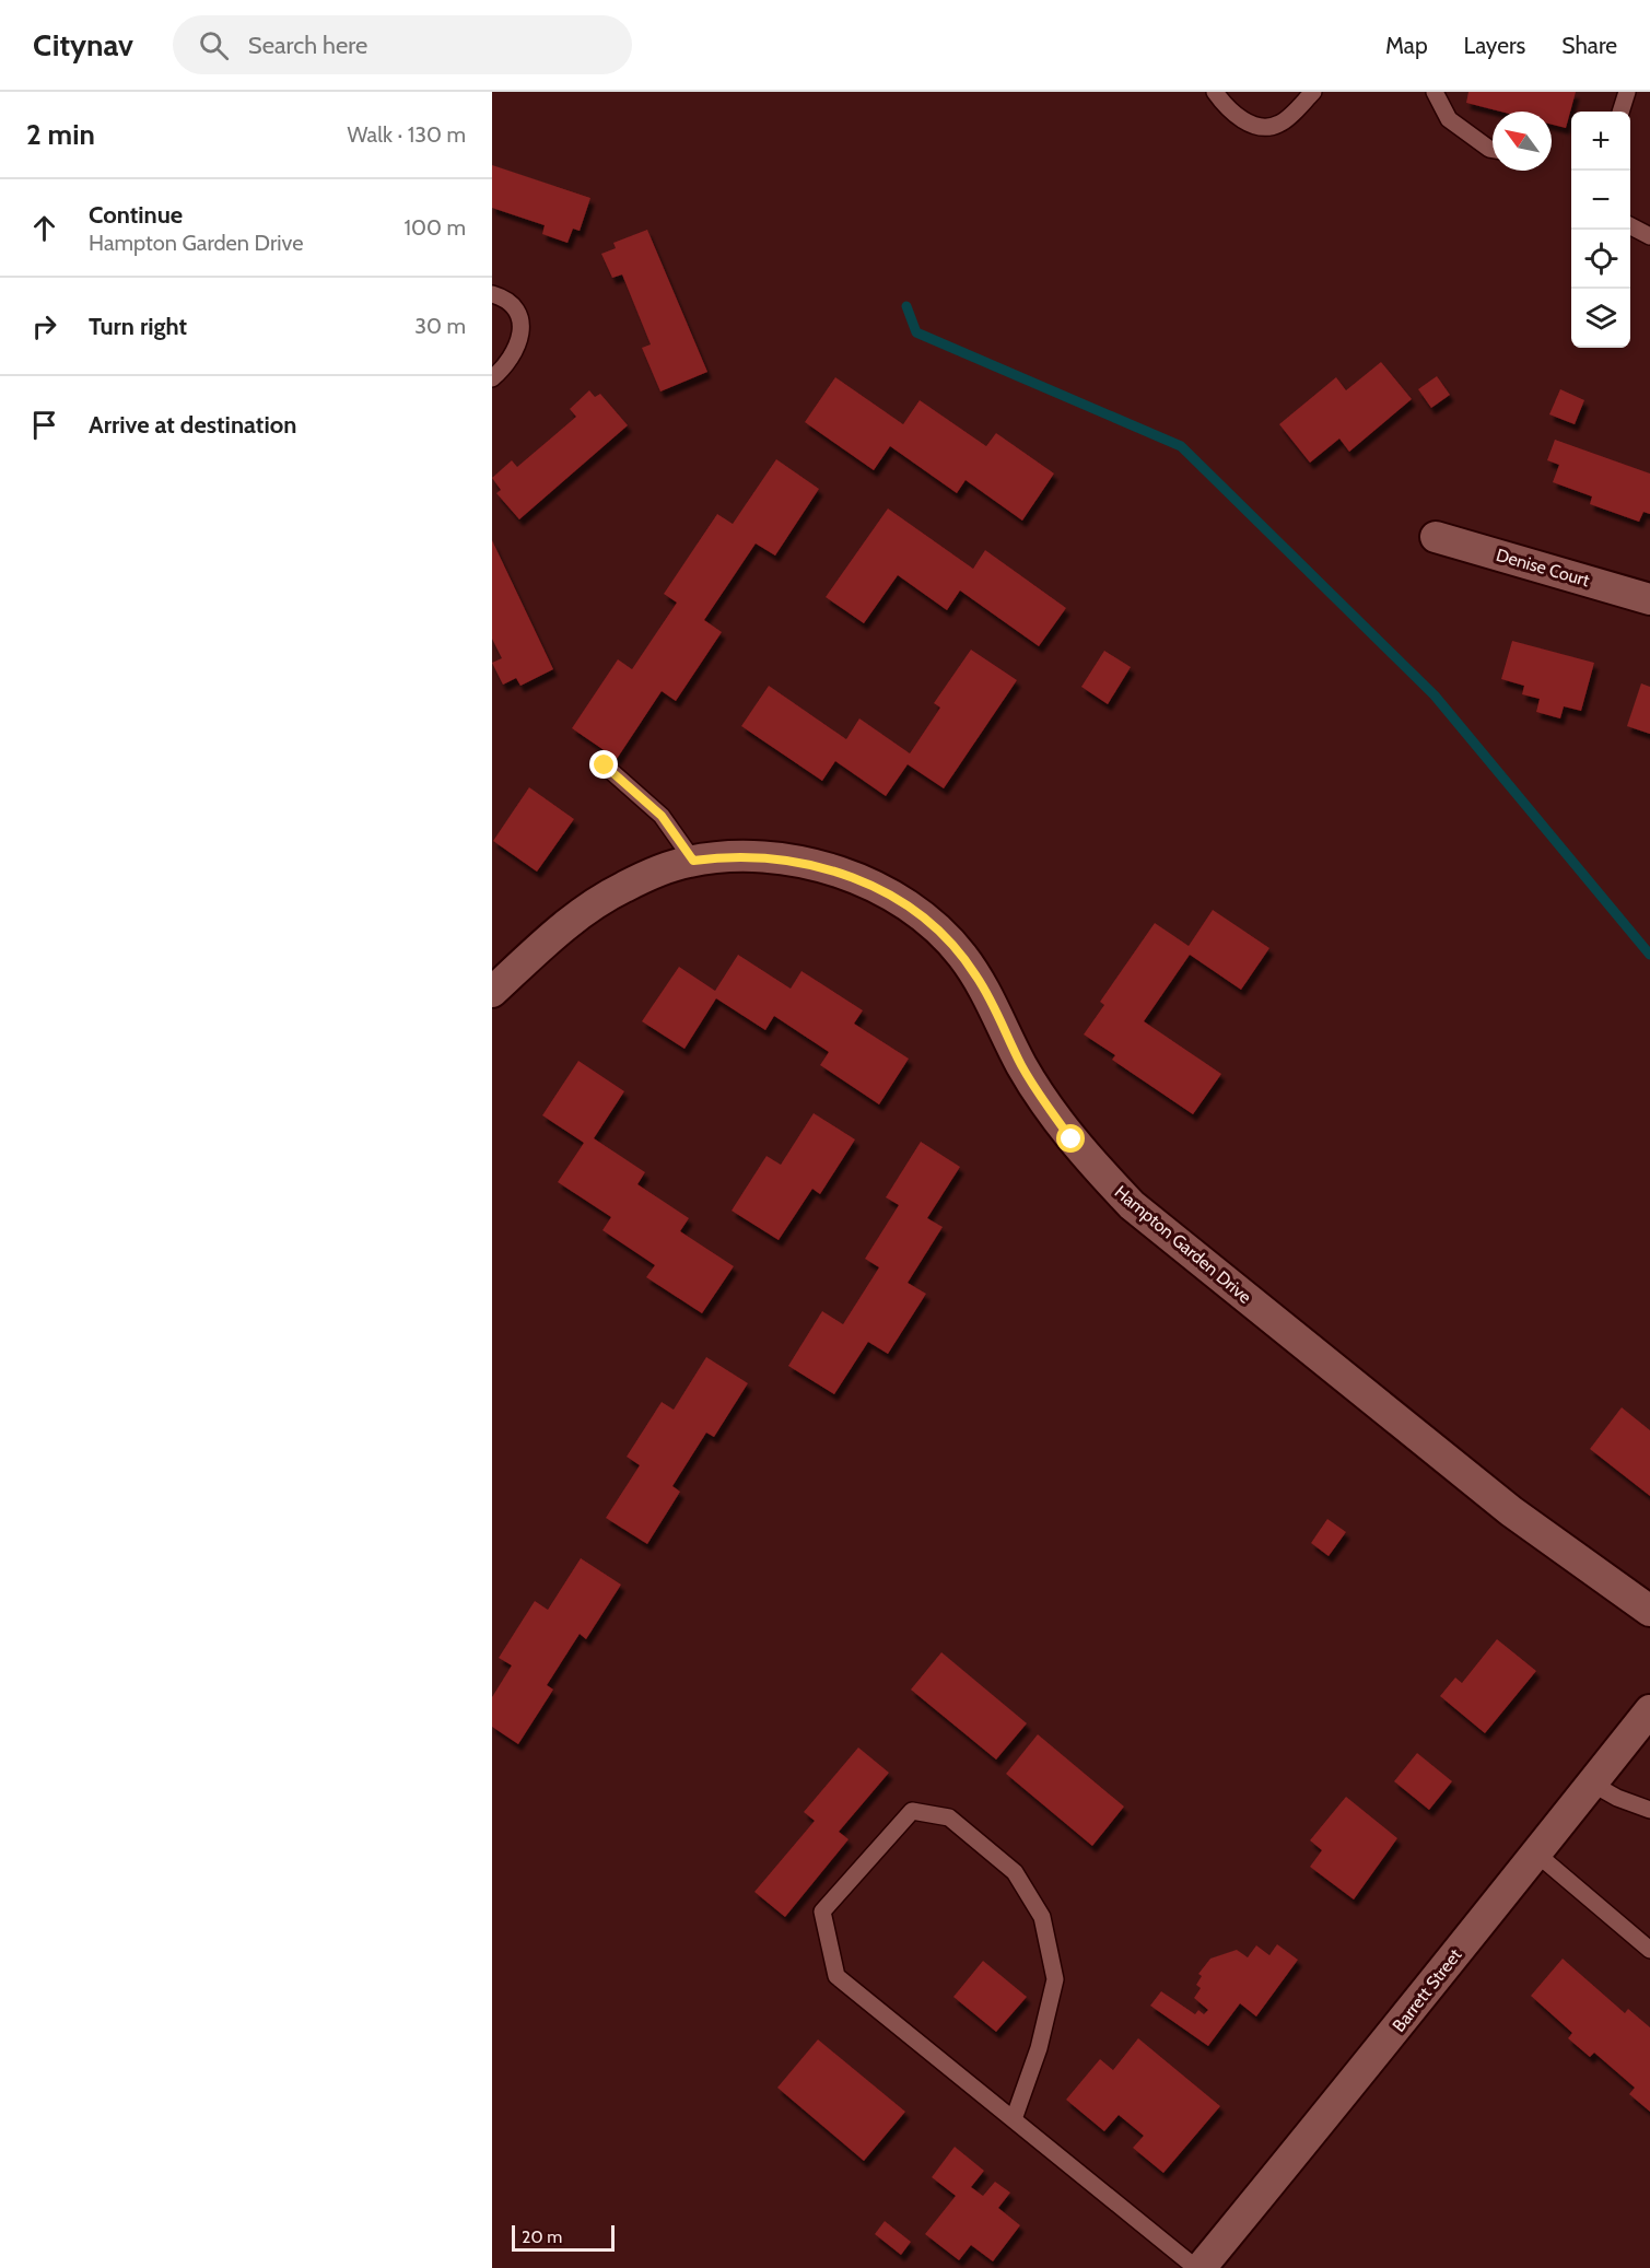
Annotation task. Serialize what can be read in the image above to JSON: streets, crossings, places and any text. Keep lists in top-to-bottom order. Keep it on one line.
{"streets":{"street":["Denise Court","Hampton Garden Drive","Barrett Street"]},"scale_bar":"20 m","north":"top left","page":{"header":"Citynav","search":"Search here","nav":["Map","Layers","Share"],"heading":["2 min","Walk · 130 m"],"map_buttons":["+","−"],"list":[["Continue","Hampton Garden Drive","100 m"],["Turn right","30 m"],"Arrive at destination"],"scale":"20 m"}}
